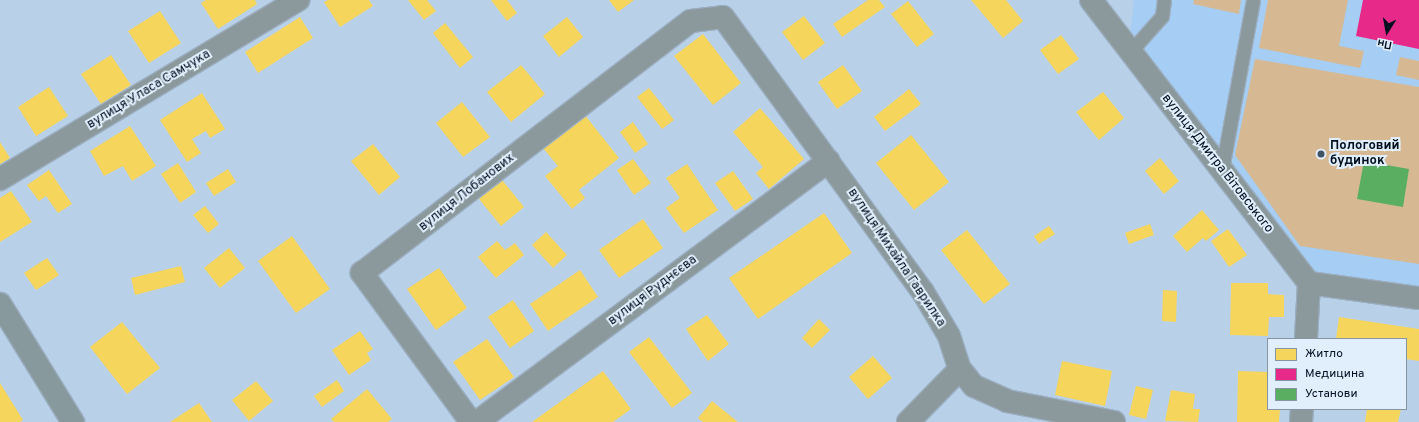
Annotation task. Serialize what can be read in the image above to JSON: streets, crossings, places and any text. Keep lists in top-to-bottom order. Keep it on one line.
{"streets":{"street":["вулиця Уласа Самчука","вулиця Дмитра Вітовського","вулиця Лобанових","вулиця Михайла Гаврилка","вулиця Руднєєва"]},"crossings":[["вулиця Лобанових","вулиця Михайла Гаврилка"],["вулиця Михайла Гаврилка","вулиця Руднєєва"]],"places":["Пологовий будинок"],"legend":["Житло","Медицина","Установи"],"north":"bottom"}
